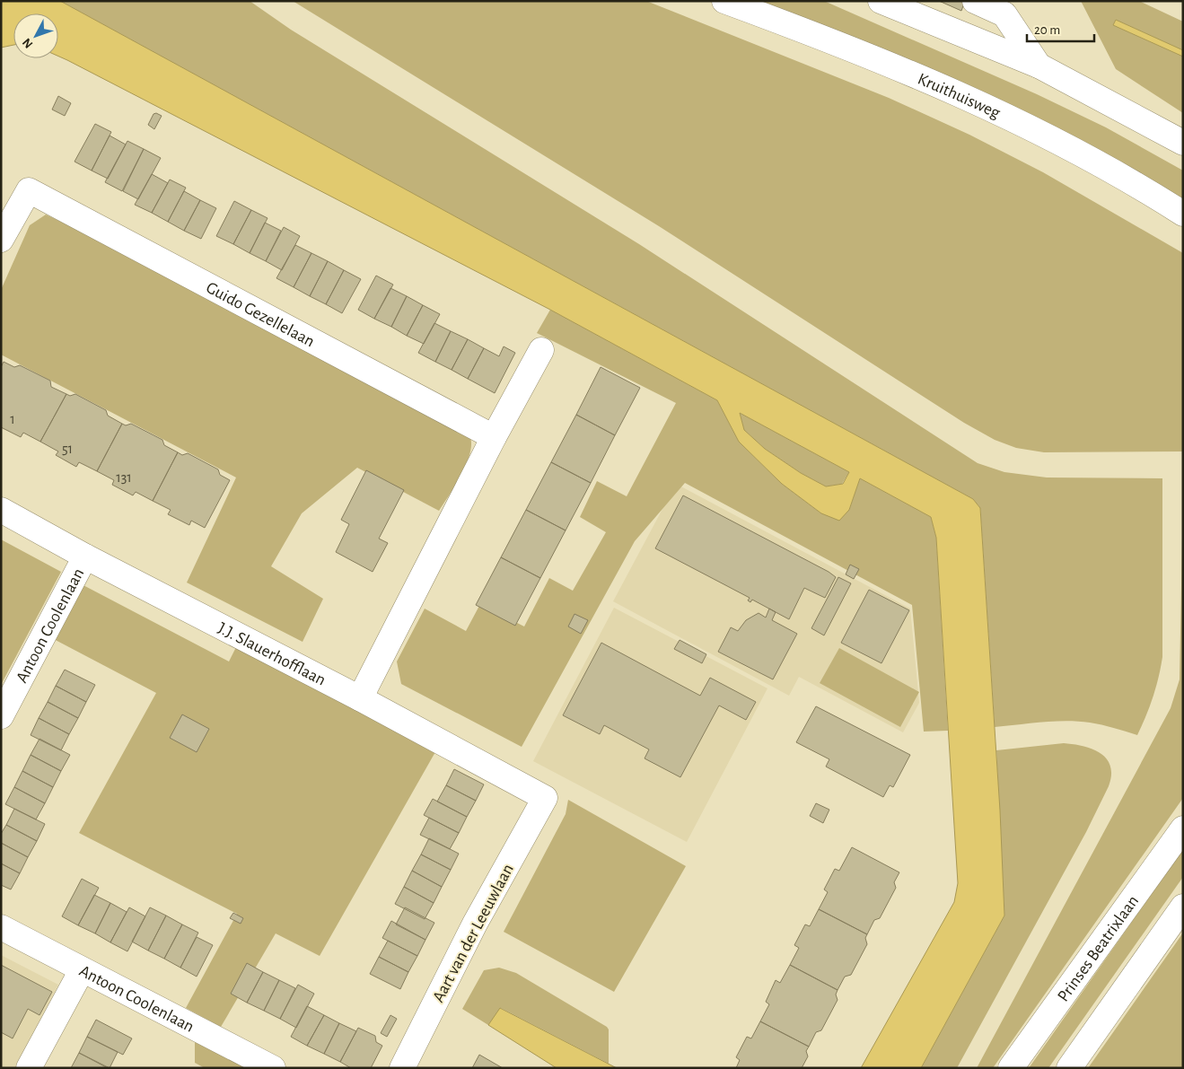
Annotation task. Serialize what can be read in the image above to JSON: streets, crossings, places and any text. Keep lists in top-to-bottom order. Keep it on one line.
{"streets":{"street":["Kruithuisweg","Guido Gezellelaan","Antoon Coolenlaan","J.J. Slauerhofflaan","Aart van der Leeuwlaan","Prinses Beatrixlaan"]},"crossings":[["Antoon Coolenlaan","J.J. Slauerhofflaan"],["J.J. Slauerhofflaan","Aart van der Leeuwlaan"]],"house_numbers":["1","51","131"],"scale_bar":"20 m","north":"bottom left"}
